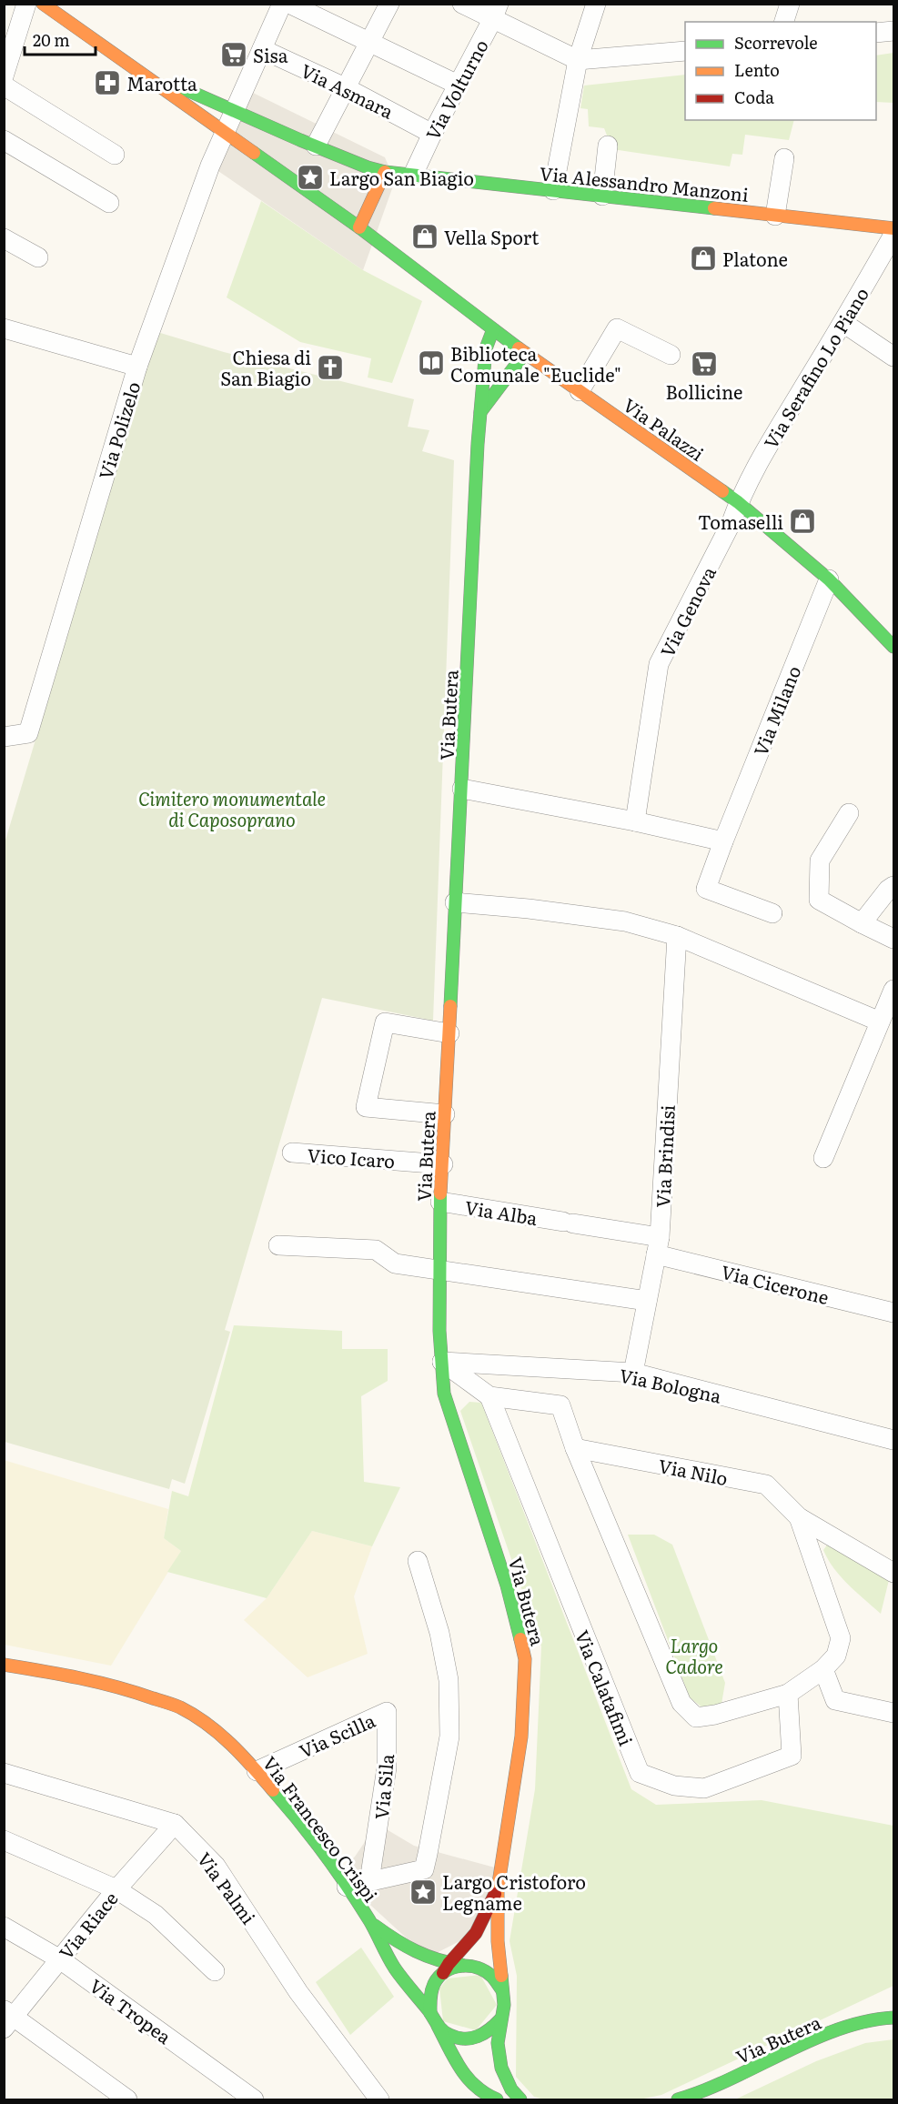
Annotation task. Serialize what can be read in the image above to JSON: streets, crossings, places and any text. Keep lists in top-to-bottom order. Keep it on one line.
{"streets":{"street":["Via Volturno","Via Asmara","Via Alessandro Manzoni","Via Serafino Lo Piano","Via Palazzi","Via Polizelo","Via Genova","Via Milano","Via Butera","Via Brindisi","Vico Icaro","Via Alba","Via Cicerone","Via Bologna","Via Nilo","Via Calatafimi","Via Scilla","Via Sila","Via Francesco Crispi","Via Palmi","Via Riace","Via Tropea"]},"crossings":[["Via Volturno","Via Asmara"],["Via Volturno","Via Alessandro Manzoni"],["Via Asmara","Via Polizelo"],["Via Alessandro Manzoni","Via Palazzi"],["Via Alessandro Manzoni","Via Polizelo"],["Via Serafino Lo Piano","Via Palazzi"],["Via Serafino Lo Piano","Via Genova"],["Via Palazzi","Via Polizelo"],["Via Palazzi","Via Genova"],["Via Palazzi","Via Milano"],["Via Palazzi","Via Butera"],["Via Butera","Vico Icaro"],["Via Butera","Via Alba"],["Via Butera","Via Bologna"],["Via Brindisi","Via Alba"],["Via Brindisi","Via Cicerone"],["Via Brindisi","Via Bologna"],["Via Alba","Via Cicerone"],["Via Scilla","Via Sila"],["Via Scilla","Via Francesco Crispi"],["Via Palmi","Via Riace"],["Via Riace","Via Tropea"]],"parks":["Cimitero monumentale di Caposoprano","Largo Cadore"],"places":{"supermarket":["Sisa","Bollicine"],"pharmacy":["Marotta"],"place":["Largo San Biagio","Largo Cristoforo Legname"],"shop":["Vella Sport","Platone","Tomaselli"],"library":["Biblioteca Comunale \"Euclide\""],"church":["Chiesa di San Biagio"]},"legend":["Scorrevole","Lento","Coda"],"scale_bar":"20 m"}
